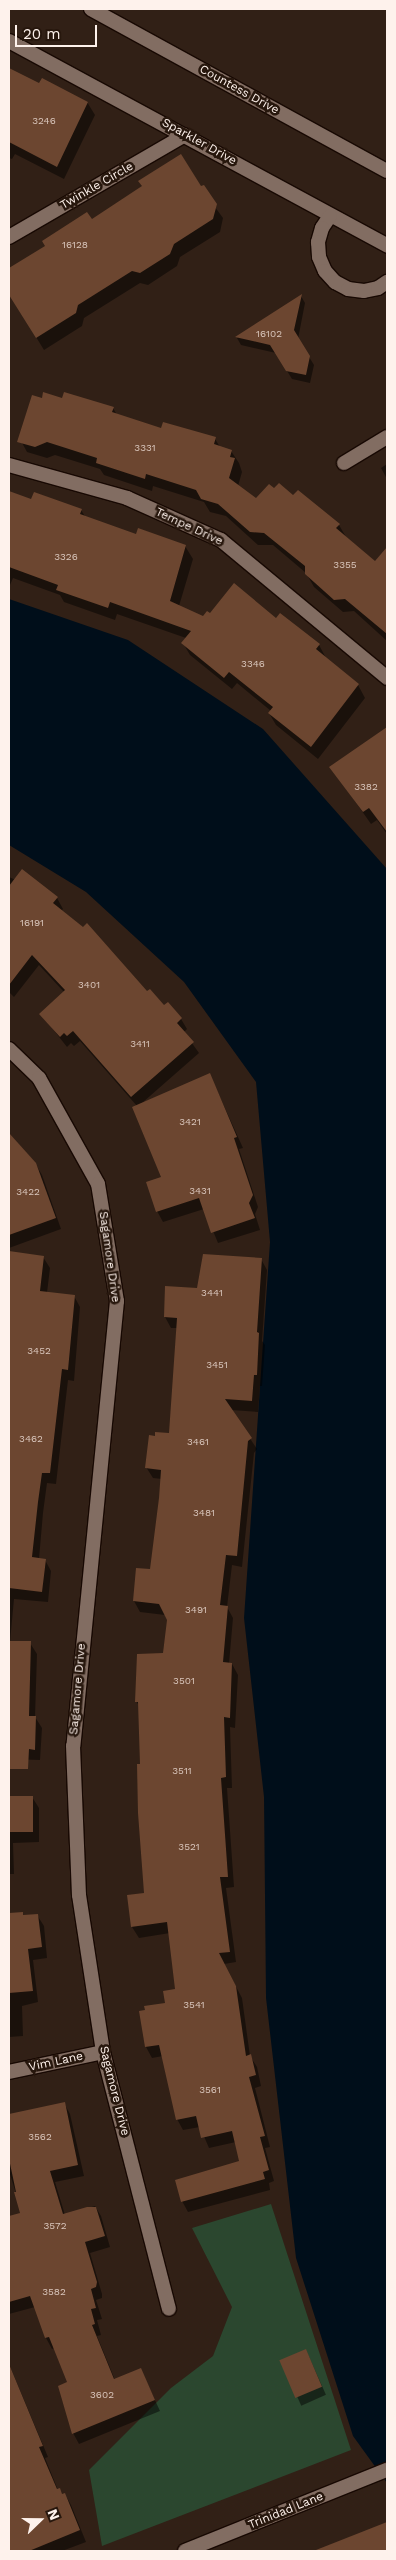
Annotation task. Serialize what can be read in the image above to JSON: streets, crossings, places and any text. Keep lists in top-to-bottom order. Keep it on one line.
{"streets":{"street":["Countess Drive","Sparkler Drive","Twinkle Circle","Tempe Drive","Sagamore Drive","Vim Lane","Trinidad Lane"]},"crossings":[["Sparkler Drive","Twinkle Circle"],["Sagamore Drive","Vim Lane"]],"house_numbers":["3246","16128","16102","3331","3326","3355","3346","3382","16191","3401","3411","3421","3431","3422","3441","3452","3451","3462","3461","3481","3491","3501","3511","3521","3541","3561","3562","3572","3582","3602"],"scale_bar":"20 m","north":"right"}
